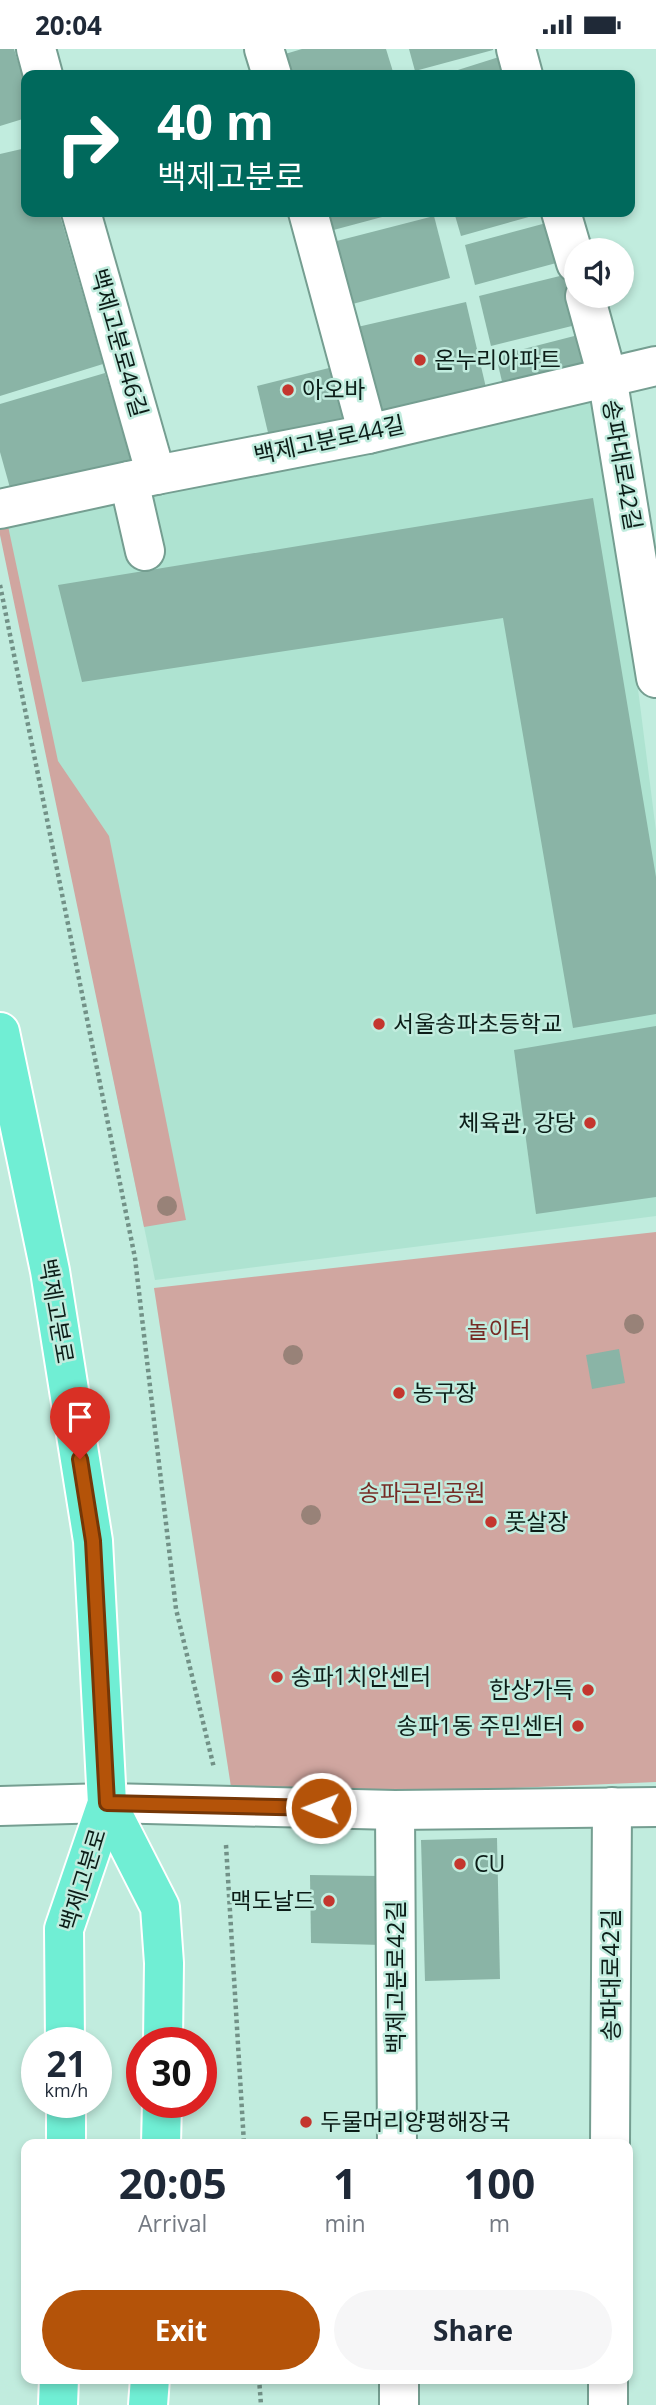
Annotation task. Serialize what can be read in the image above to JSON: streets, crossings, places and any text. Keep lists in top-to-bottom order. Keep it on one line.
{"streets":{"main road":["백제고분로"],"street":["백제고분로46길","백제고분로44길","송파대로42길","백제고분로42길"]},"crossings":[["백제고분로46길","백제고분로44길"],["백제고분로44길","송파대로42길"]],"parks":["놀이터","송파근린공원"],"places":["온누리아파트","아오바","서울송파초등학교","체육관, 강당","농구장","풋살장","송파1치안센터","한상가득","송파1동 주민센터","CU","맥도날드","두물머리양평해장국"],"page":{"status":"20:04","turn":["40 m","백제고분로"],"speed":"21 km/h","limit":"30","eta":["20:05","Arrival","1","min","100","m"],"buttons":["Exit","Share"]}}
